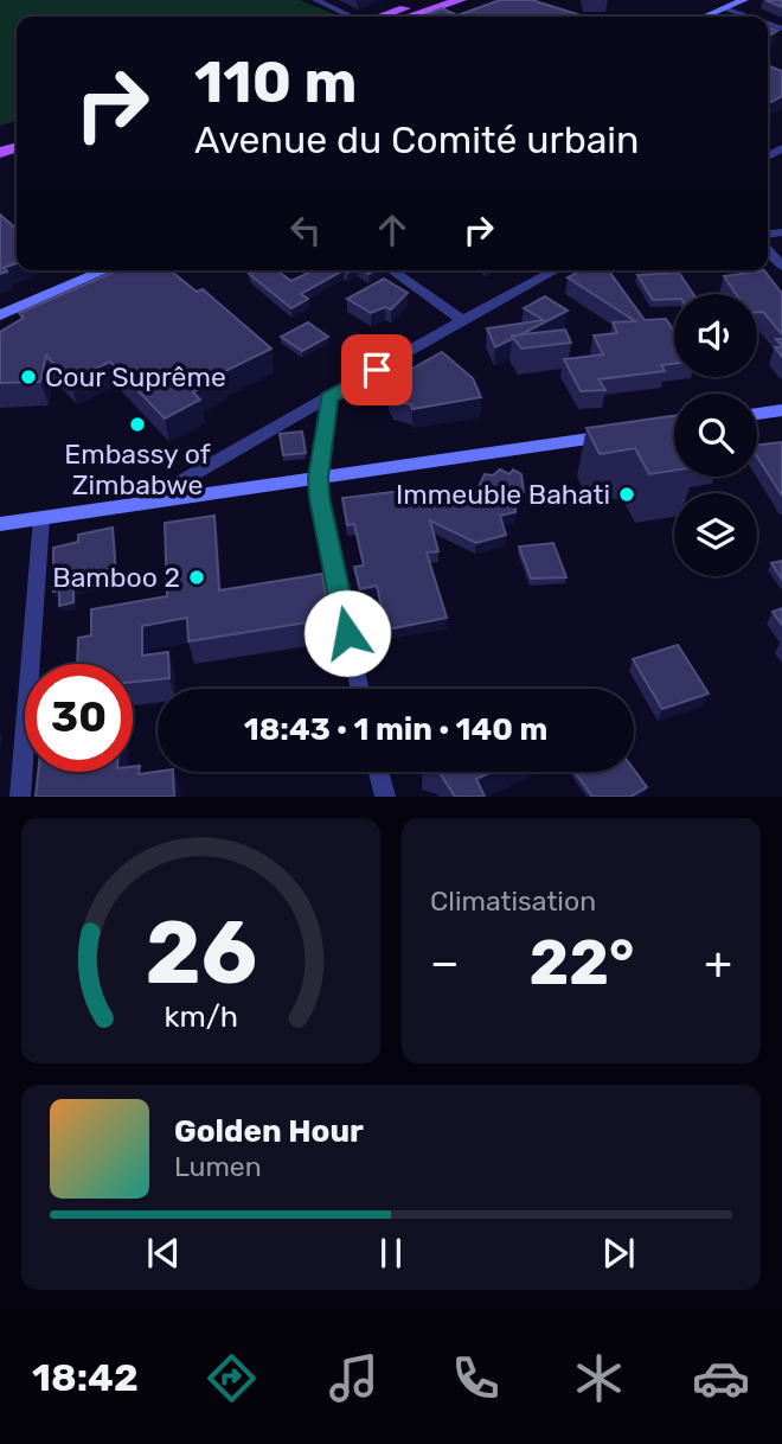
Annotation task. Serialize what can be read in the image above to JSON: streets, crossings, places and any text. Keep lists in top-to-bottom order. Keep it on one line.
{"places":["Cour Suprême","Embassy of Zimbabwe","Immeuble Bahati","Bamboo 2"],"page":{"turn":["110 m","Avenue du Comité urbain"],"limit":"30","trip":"18:43 · 1 min · 140 m","tile":"Climatisation","heat":["−","22°","+"],"song":["Golden Hour","Lumen"],"tabs":"18:42","gauge":["26","km/h"]}}
